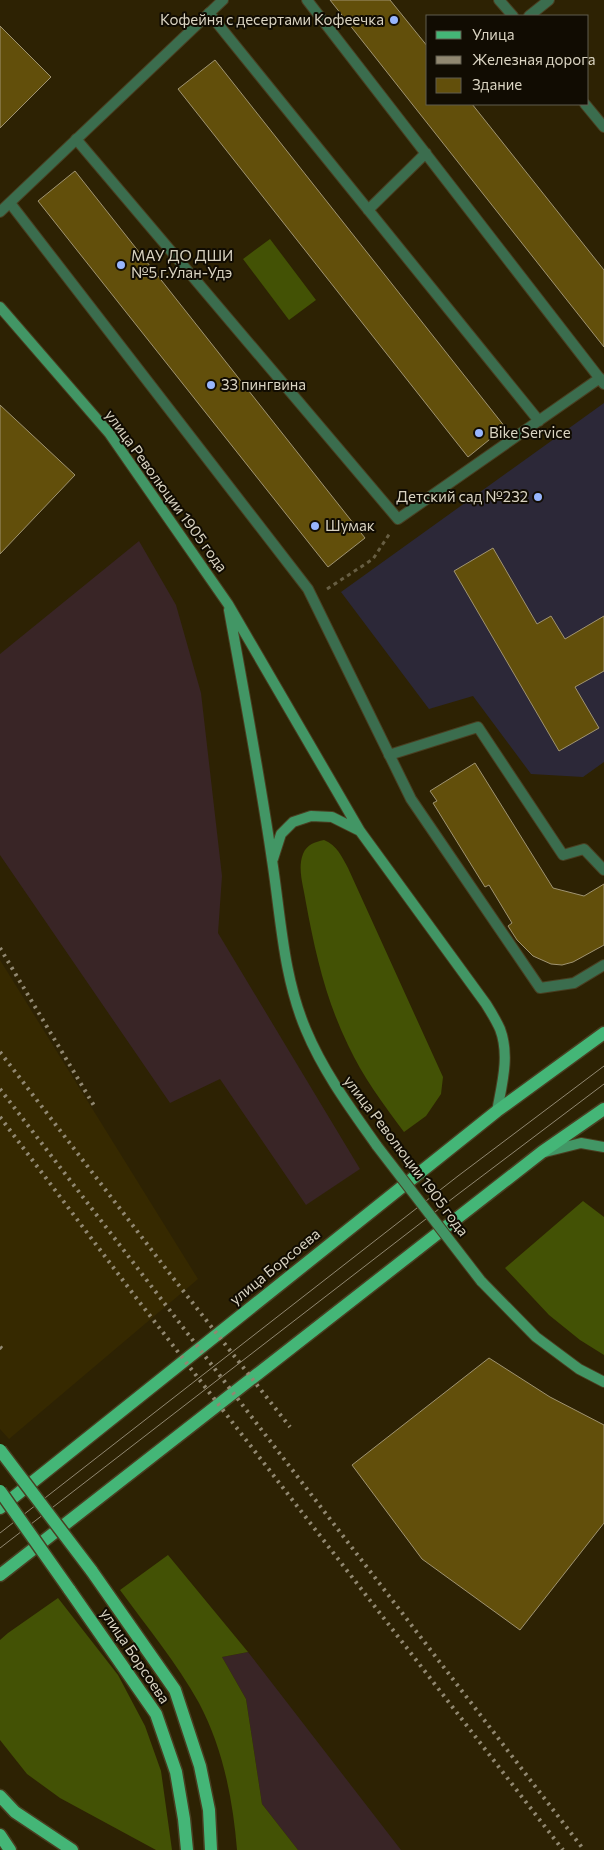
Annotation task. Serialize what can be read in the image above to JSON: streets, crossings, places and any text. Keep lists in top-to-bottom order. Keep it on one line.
{"streets":{"main road":["улица Революции 1905 года","улица Борсоева"]},"crossings":[["улица Революции 1905 года","улица Борсоева"]],"places":["Кофейня с десертами Кофеечка","МАУ ДО ДШИ №5 г.Улан-Удэ","33 пингвина","Bike Service","Детский сад №232","Шумак"],"legend":["Улица","Железная дорога","Здание"]}
